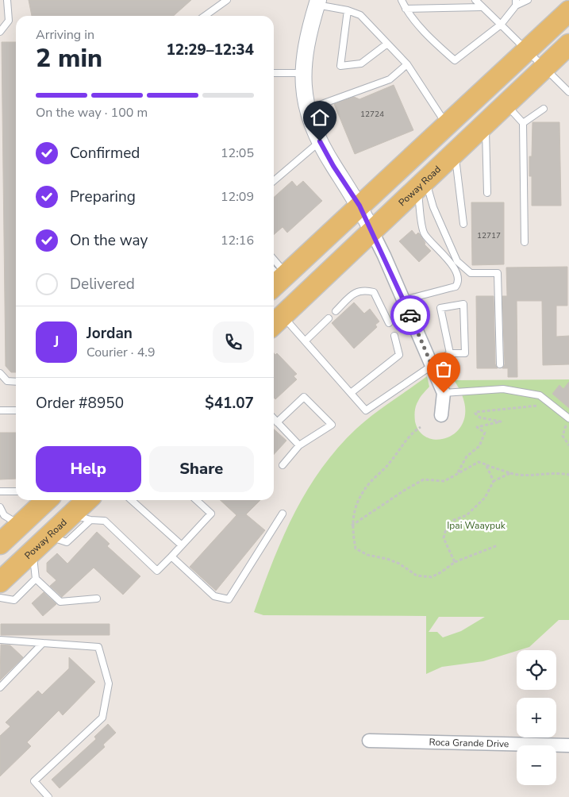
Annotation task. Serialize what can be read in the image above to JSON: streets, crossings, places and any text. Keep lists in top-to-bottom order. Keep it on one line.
{"streets":{"main road":["Poway Road"],"street":["Roca Grande Drive"]},"parks":["Ipai Waaypuk"],"house_numbers":["12724","12717"],"page":{"heading":["2 min","Arriving in","12:29–12:34"],"panel":["Jordan","Courier · 4.9","Order #8950","$41.07"],"bar":"On the way · 100 m","list":[["Confirmed","12:05"],["Preparing","12:09"],["On the way","12:16"],"Delivered"],"round":"J","buttons":["Help","Share"],"map_buttons":["+","−"]}}
